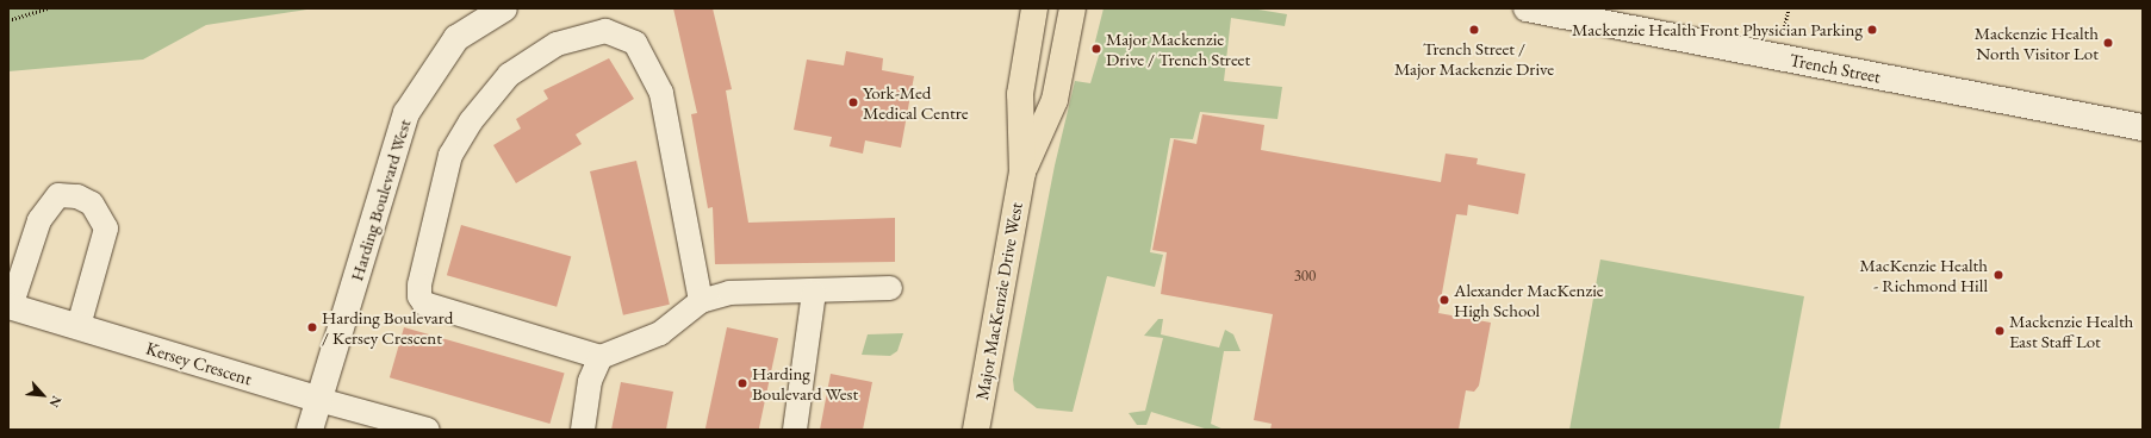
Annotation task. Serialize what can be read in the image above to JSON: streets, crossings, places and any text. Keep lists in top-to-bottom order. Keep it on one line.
{"streets":{"main road":["Major MacKenzie Drive West"],"street":["Trench Street","Harding Boulevard West","Kersey Crescent"]},"crossings":[["Harding Boulevard West","Kersey Crescent"]],"places":["Trench Street / Major Mackenzie Drive","Mackenzie Health Front Physician Parking","Mackenzie Health North Visitor Lot","Major Mackenzie Drive / Trench Street","York-Med Medical Centre","MacKenzie Health - Richmond Hill","Alexander MacKenzie High School","Harding Boulevard / Kersey Crescent","Mackenzie Health East Staff Lot","Harding Boulevard West"],"house_numbers":["300"],"north":"bottom right"}
